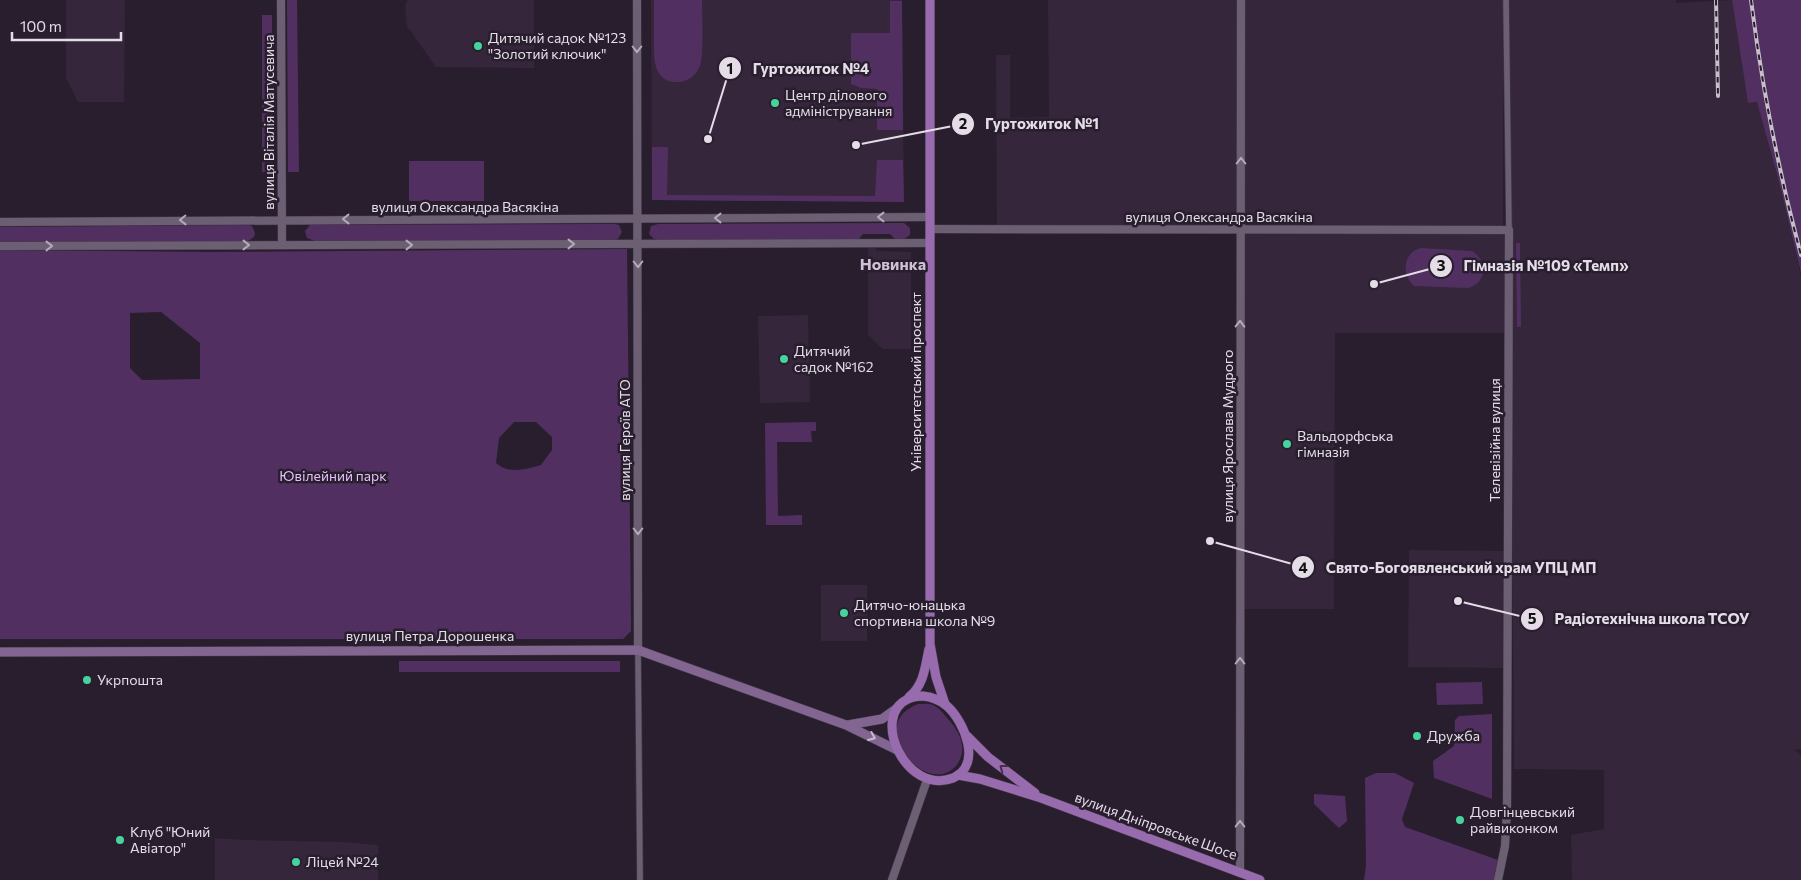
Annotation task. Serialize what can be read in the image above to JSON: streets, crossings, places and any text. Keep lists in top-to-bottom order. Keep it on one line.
{"streets":{"main road":["Університетський проспект","вулиця Петра Дорошенка","вулиця Дніпровське Шосе"],"street":["вулиця Віталія Матусевича","вулиця Олександра Васякіна","вулиця Ярослава Мудрого","вулиця Героїв АТО","Телевізійна вулиця"]},"crossings":[["вулиця Віталія Матусевича","вулиця Олександра Васякіна"],["вулиця Олександра Васякіна","Університетський проспект"],["вулиця Олександра Васякіна","вулиця Ярослава Мудрого"],["вулиця Олександра Васякіна","вулиця Героїв АТО"],["вулиця Олександра Васякіна","Телевізійна вулиця"],["вулиця Ярослава Мудрого","вулиця Дніпровське Шосе"],["вулиця Героїв АТО","вулиця Петра Дорошенка"]],"one_way":["вулиця Ярослава Мудрого","вулиця Героїв АТО"],"districts":["Новинка"],"parks":["Ювілейний парк"],"places":["Дитячий садок №123 \"Золотий ключик\"","Центр ділового адміністрування","Гуртожиток №4","Гуртожиток №1","Гімназія №109 «Темп»","Дитячий садок №162","Вальдорфська гімназія","Свято-Богоявленський храм УПЦ МП","Радіотехнічна школа ТСОУ","Дитячо-юнацька спортивна школа №9","Укрпошта","Дружба","Довгінцевський райвиконком","Клуб \"Юний Авіатор\"","Ліцей №24"],"scale_bar":"100 m"}
